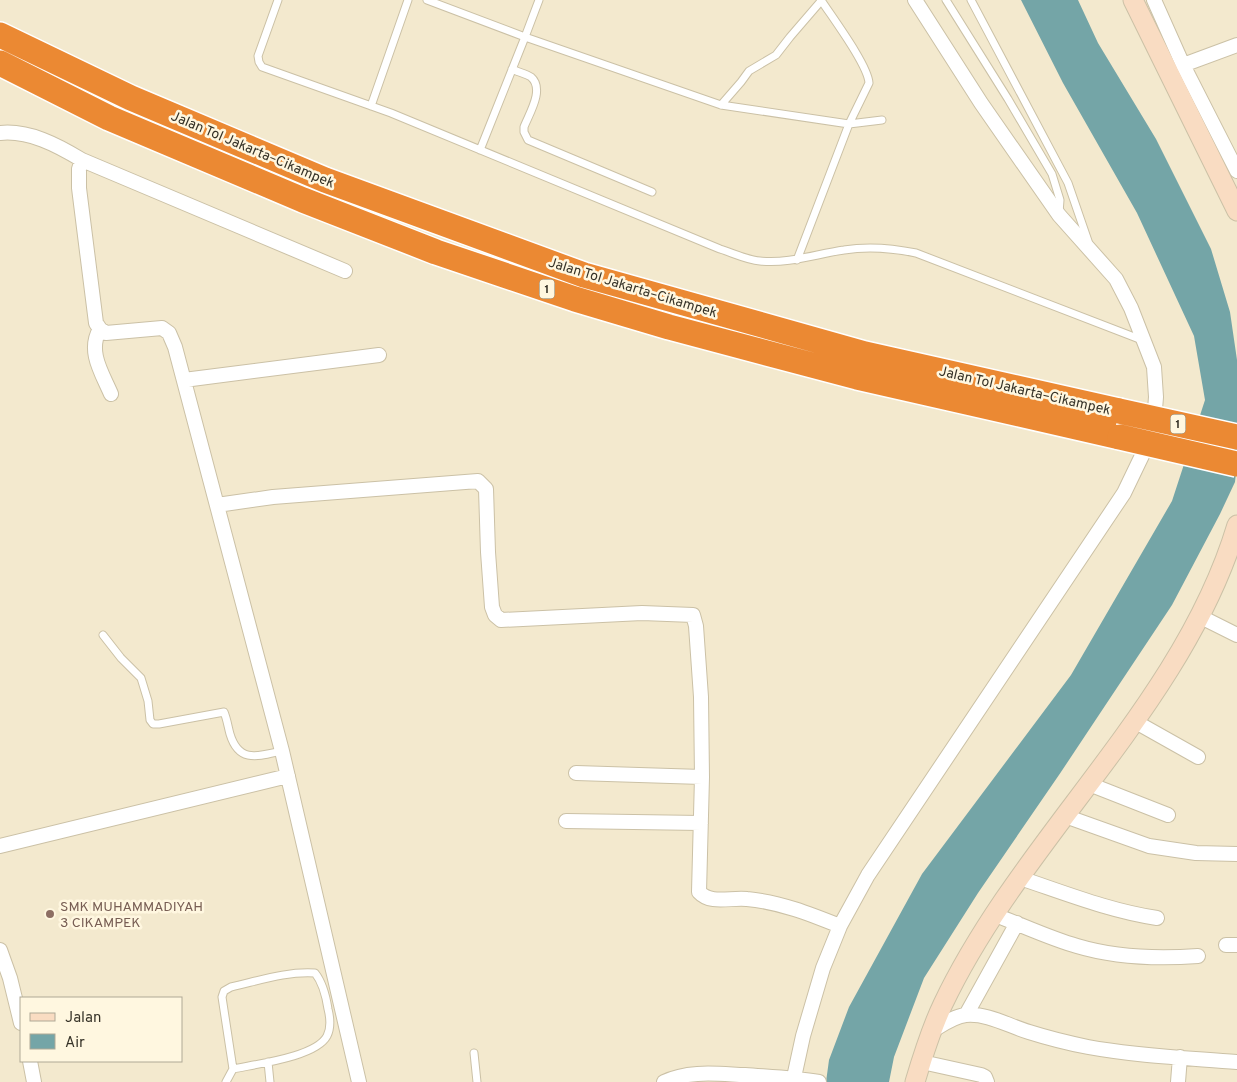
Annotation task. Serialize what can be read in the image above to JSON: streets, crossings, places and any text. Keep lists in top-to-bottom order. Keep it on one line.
{"streets":{"highway":["Jalan Tol Jakarta–Cikampek","1"]},"places":["SMK MUHAMMADIYAH 3 CIKAMPEK"],"legend":["Jalan","Air"]}
